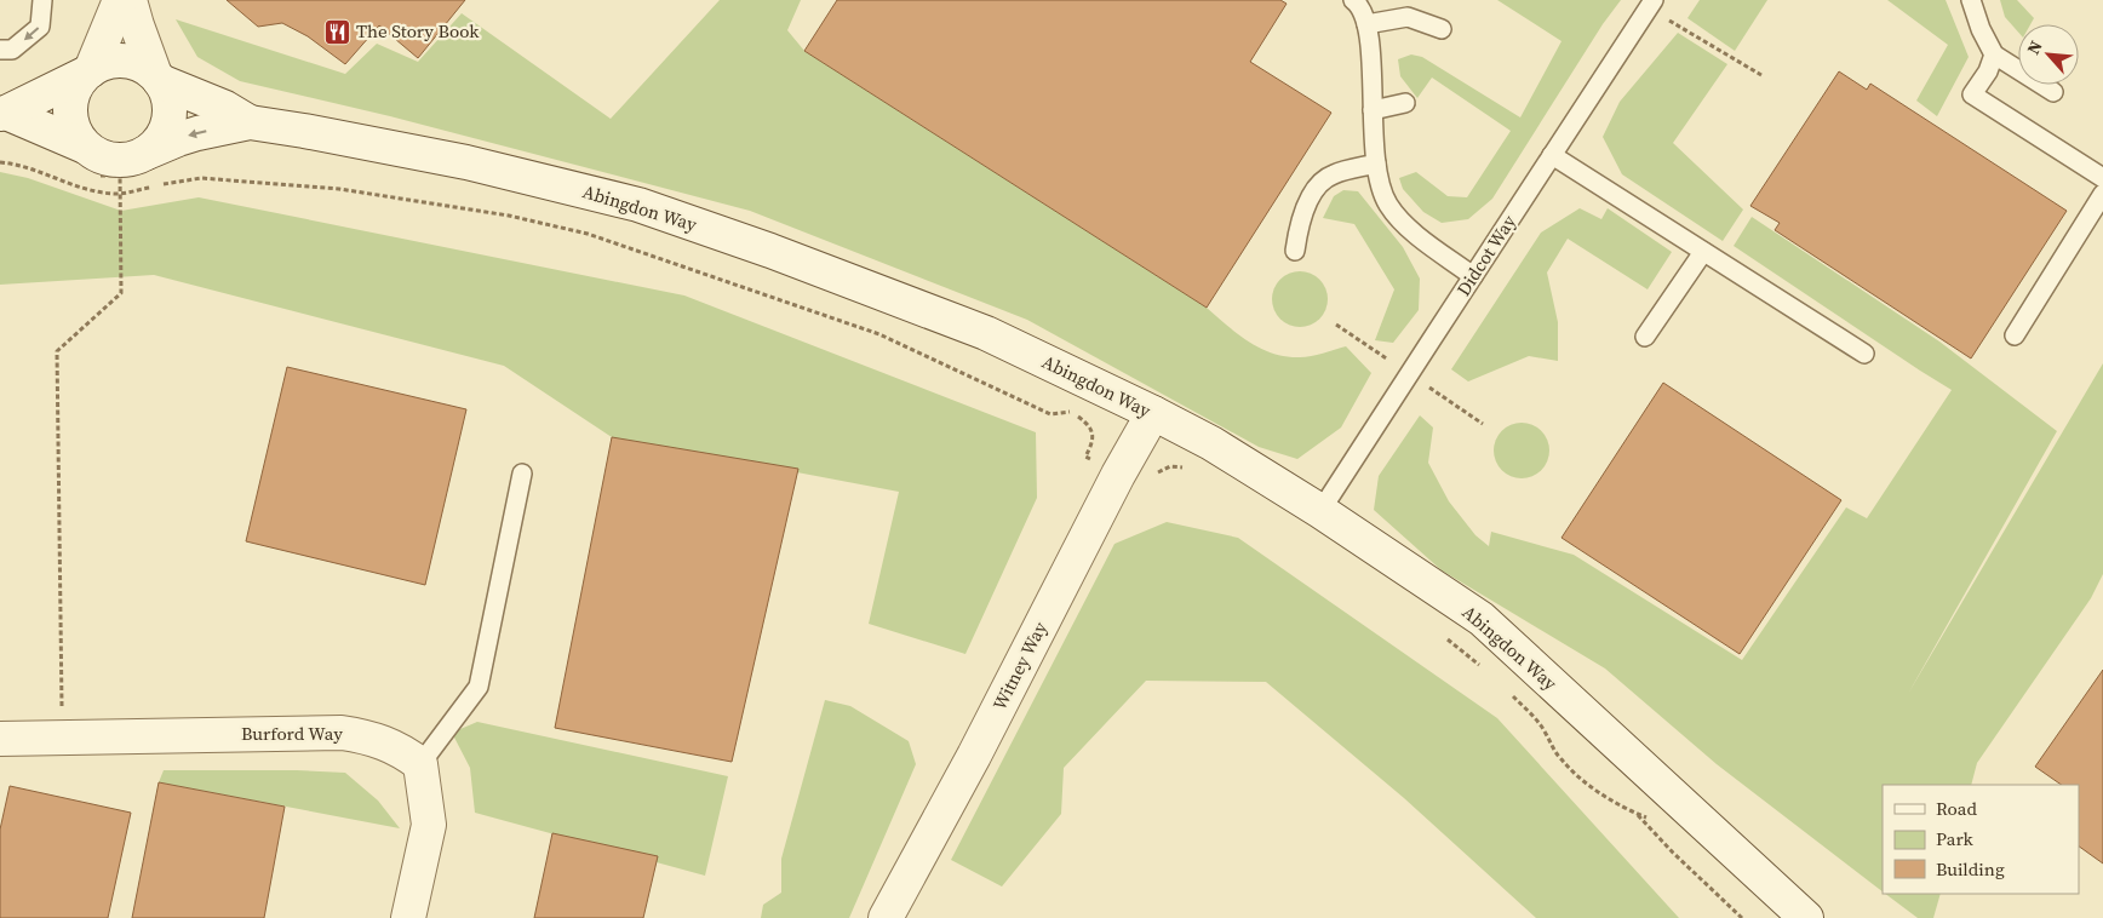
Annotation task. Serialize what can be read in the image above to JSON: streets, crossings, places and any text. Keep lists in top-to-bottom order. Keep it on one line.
{"streets":{"main road":["Abingdon Way","Witney Way","Burford Way"],"lane":["Didcot Way"]},"crossings":[["Abingdon Way","Didcot Way"],["Abingdon Way","Witney Way"]],"places":{"restaurant":["The Story Book"]},"legend":["Road","Park","Building"],"north":"top left"}
